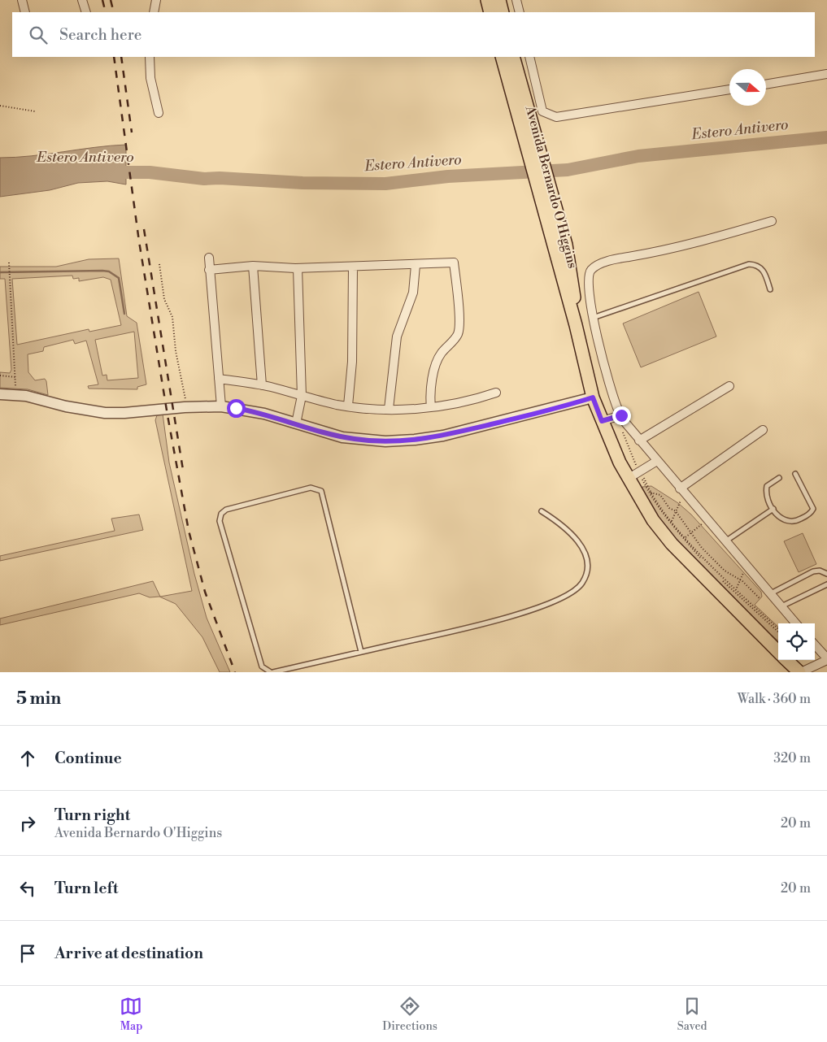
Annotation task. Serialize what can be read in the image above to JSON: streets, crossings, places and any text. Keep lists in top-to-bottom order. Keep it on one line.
{"streets":{"main road":["Avenida Bernardo O'Higgins"]},"water":["Estero Antivero"],"north":"right","page":{"search":"Search here","heading":["5 min","Walk · 360 m"],"list":[["Continue","320 m"],["Turn right","Avenida Bernardo O'Higgins","20 m"],["Turn left","20 m"],"Arrive at destination"],"nav":["Map","Directions","Saved"]}}
